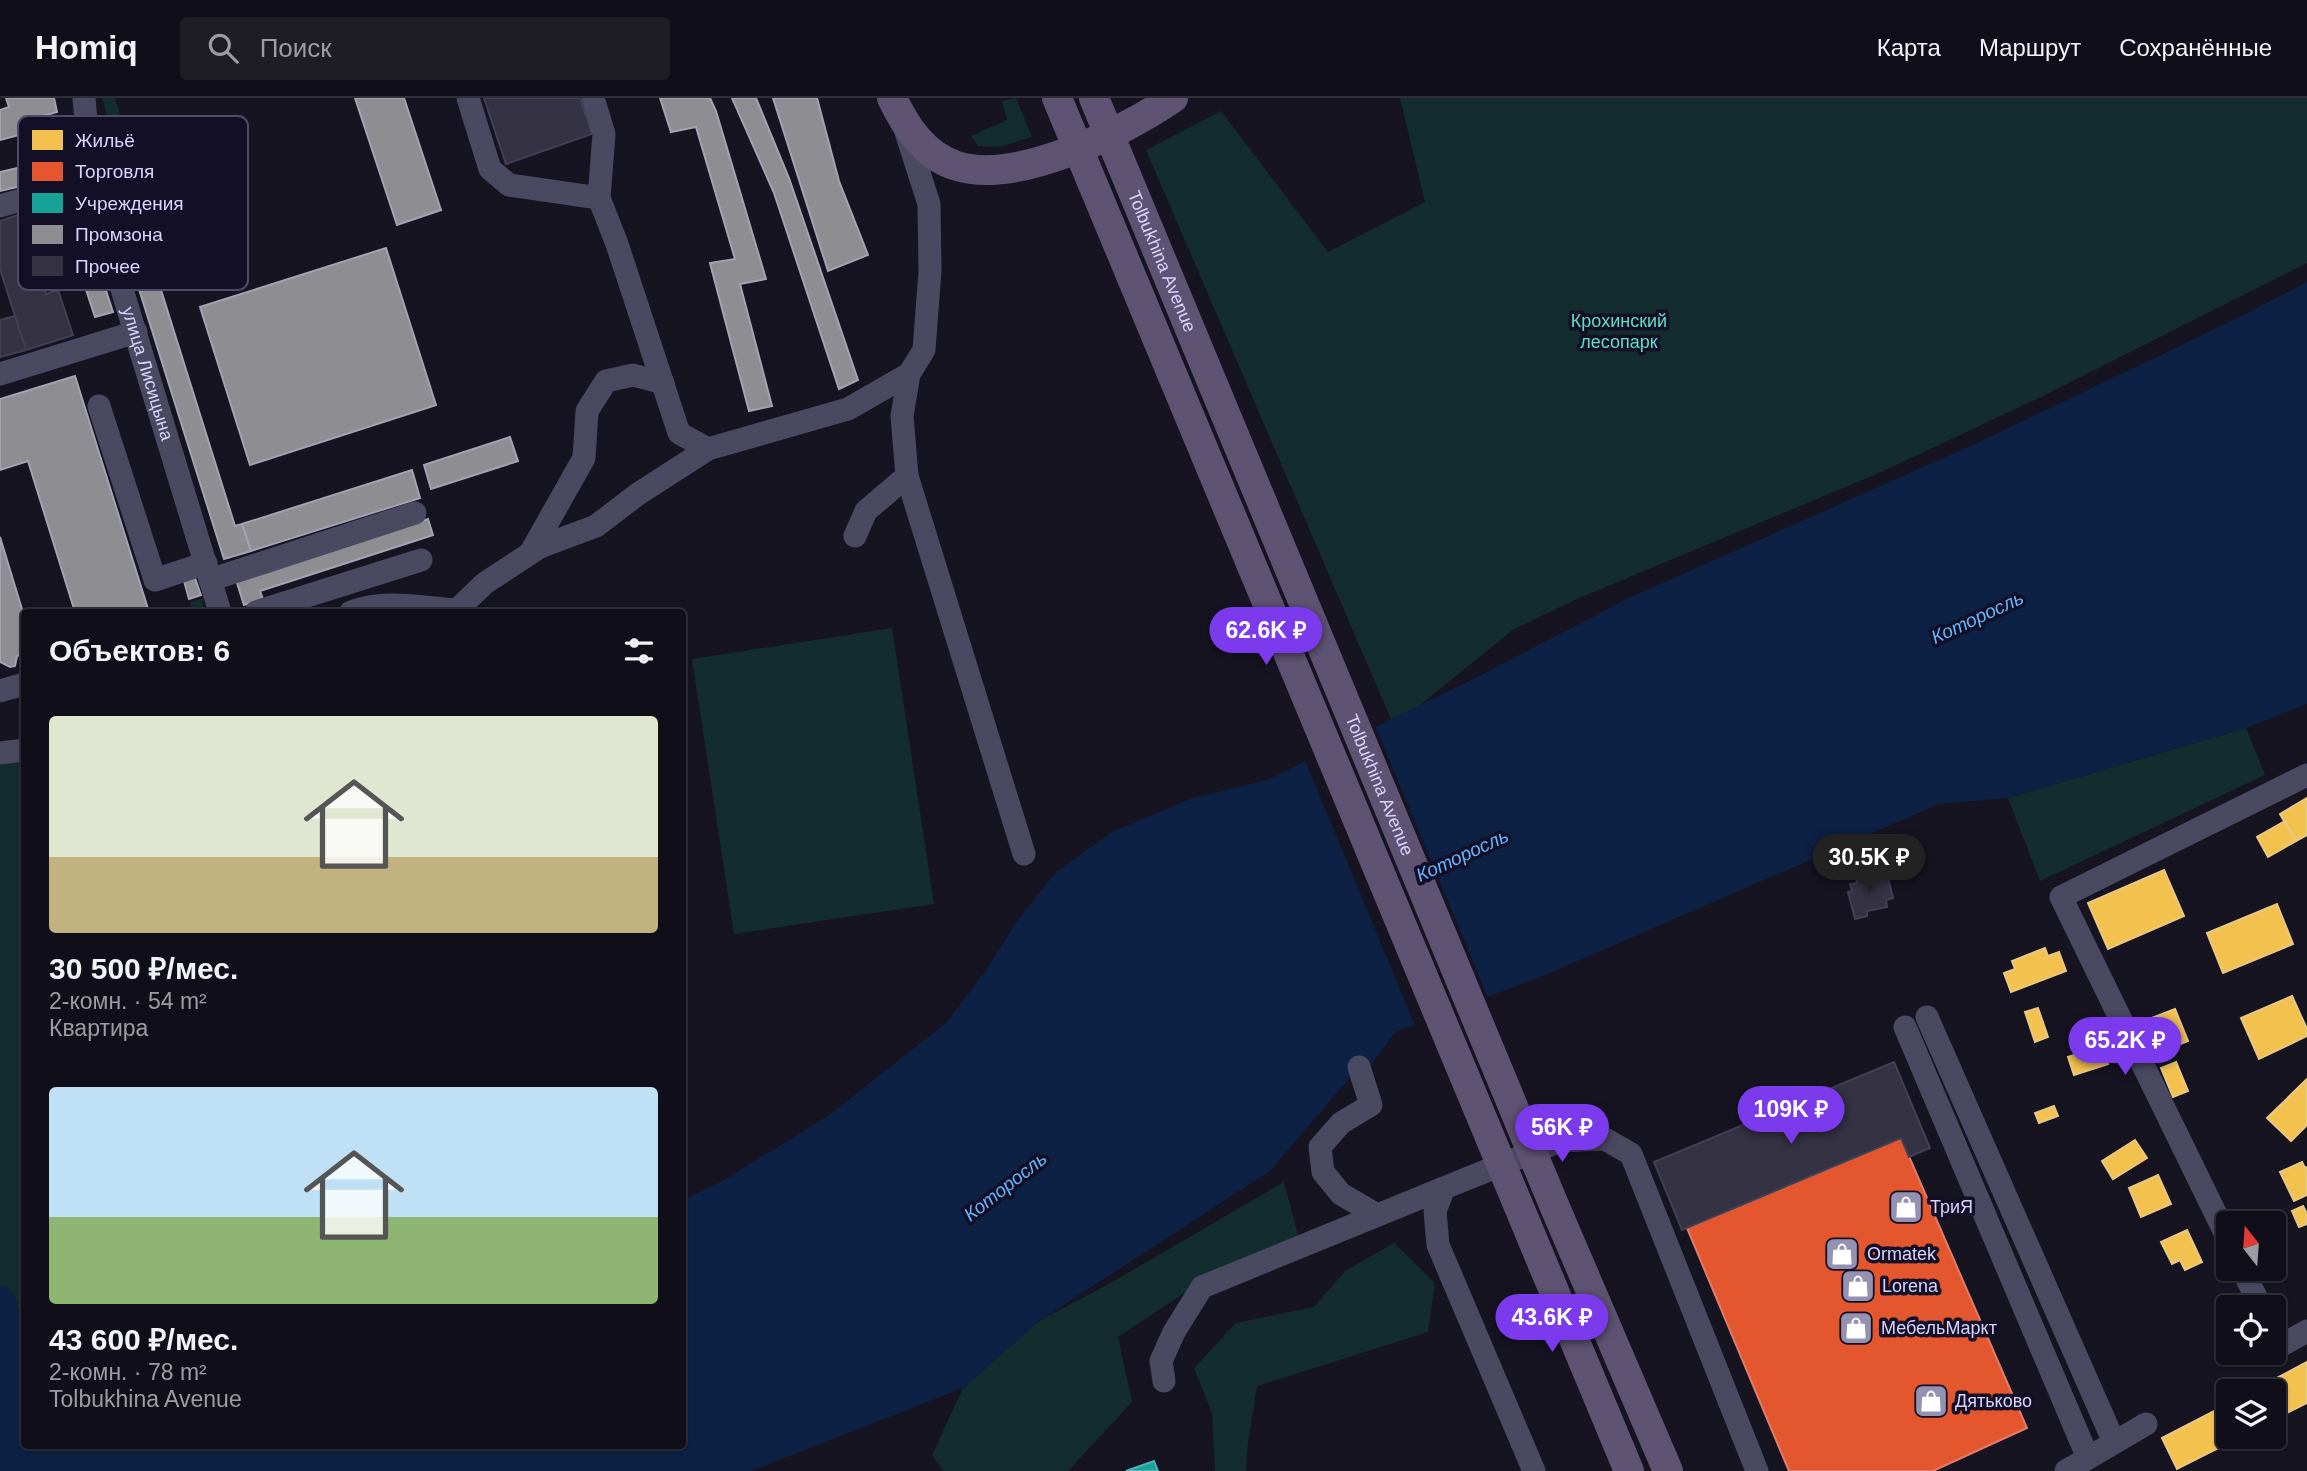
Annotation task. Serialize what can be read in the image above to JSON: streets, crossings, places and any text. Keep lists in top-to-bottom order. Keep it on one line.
{"streets":{"main road":["Tolbukhina Avenue"],"street":["улица Лисицына"]},"water":["Которосль"],"parks":["Крохинский лесопарк"],"places":{"shop":["ТриЯ","Ormatek","Lorena","МебельМаркт","Дятьково"]},"legend":["Жильё","Торговля","Учреждения","Промзона","Прочее"],"north":"top","page":{"header":"Homiq","search":"Поиск","nav":["Карта","Маршрут","Сохранённые"],"price":["62.6K ₽","30.5K ₽","65.2K ₽","109K ₽","56K ₽","43.6K ₽"],"heading":"Объектов: 6","list":[{"name":"30 500 ₽/мес.","note":"2-комн. · 54 m² · Квартира"},{"name":"43 600 ₽/мес.","note":"2-комн. · 78 m² · Tolbukhina Avenue"}]}}
